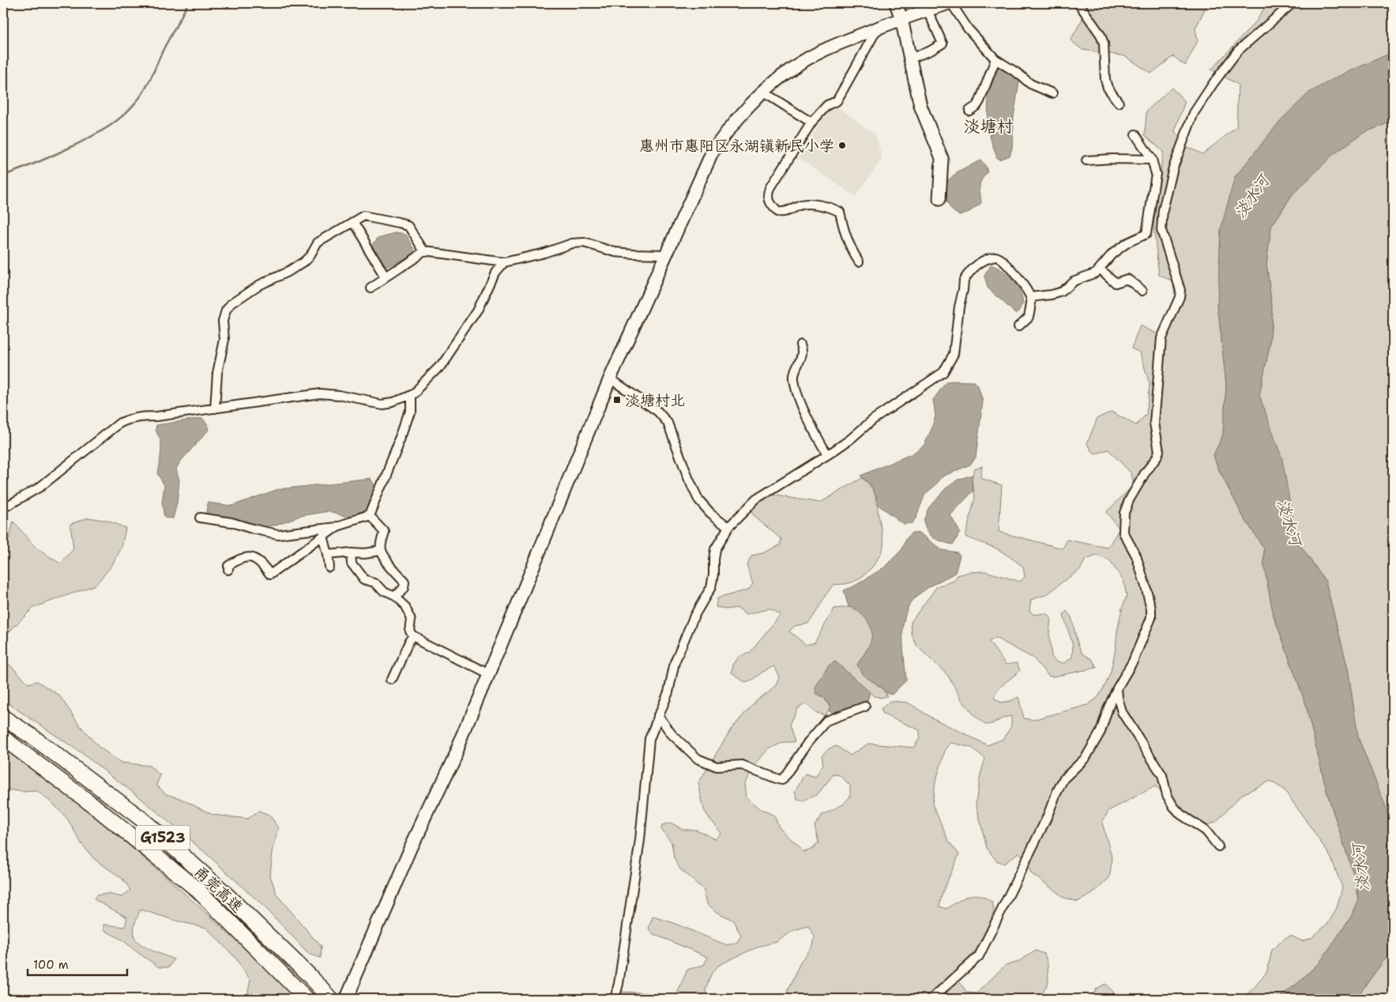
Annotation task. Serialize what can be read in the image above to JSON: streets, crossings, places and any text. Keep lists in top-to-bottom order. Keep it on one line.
{"streets":{"highway":["G1523","甬莞高速"]},"districts":["淡塘村"],"water":["淡水河"],"places":{"other":["惠州市惠阳区永湖镇新民小学"],"transit":["淡塘村北"]},"scale_bar":"100 m"}
